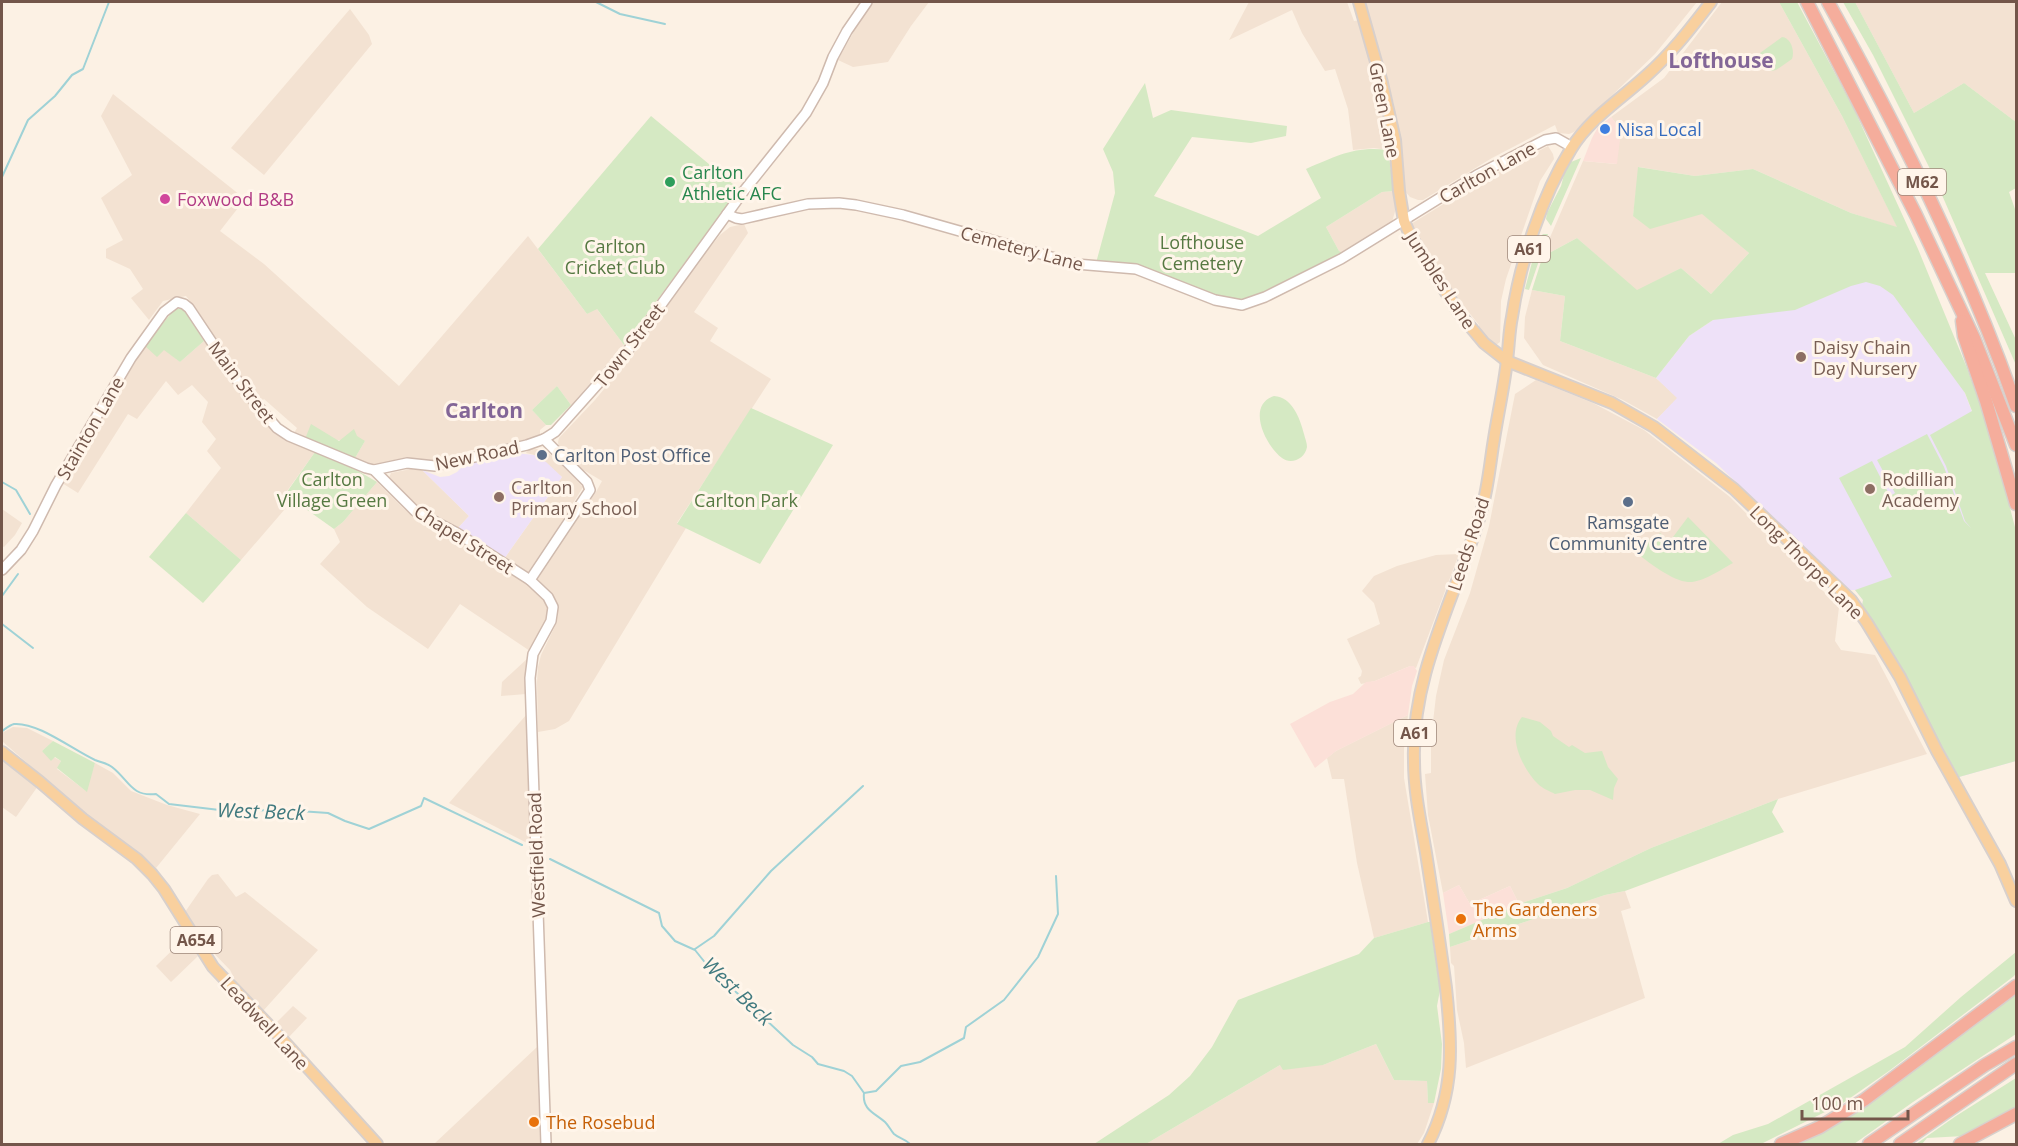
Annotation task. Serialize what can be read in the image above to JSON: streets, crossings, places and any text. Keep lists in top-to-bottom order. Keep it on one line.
{"streets":{"highway":["M62"],"main road":["Green Lane","A61","Jumbles Lane","Leeds Road","Long Thorpe Lane","A654","Leadwell Lane"],"street":["Carlton Lane","Cemetery Lane","Town Street","Main Street","Stainton Lane","New Road","Chapel Street","Westfield Road"]},"crossings":[["Green Lane","Carlton Lane"],["Green Lane","Cemetery Lane"],["Green Lane","Jumbles Lane"],["Carlton Lane","Cemetery Lane"],["Carlton Lane","Jumbles Lane"],["Carlton Lane","Leeds Road"],["Cemetery Lane","Jumbles Lane"],["Cemetery Lane","Town Street"],["Jumbles Lane","Leeds Road"],["Jumbles Lane","Long Thorpe Lane"],["Town Street","New Road"],["Main Street","Stainton Lane"],["Main Street","New Road"],["Main Street","Chapel Street"],["New Road","Chapel Street"],["Chapel Street","Westfield Road"],["Leeds Road","Long Thorpe Lane"]],"districts":["Lofthouse","Carlton"],"water":["West Beck"],"parks":["Lofthouse Cemetery","Carlton Cricket Club","Carlton Village Green","Carlton Park"],"places":["Nisa Local","Carlton Athletic AFC","Foxwood B&B","Daisy Chain Day Nursery","Carlton Post Office","Rodillian Academy","Carlton Primary School","Ramsgate Community Centre","The Gardeners Arms","The Rosebud"],"scale_bar":"100 m"}
